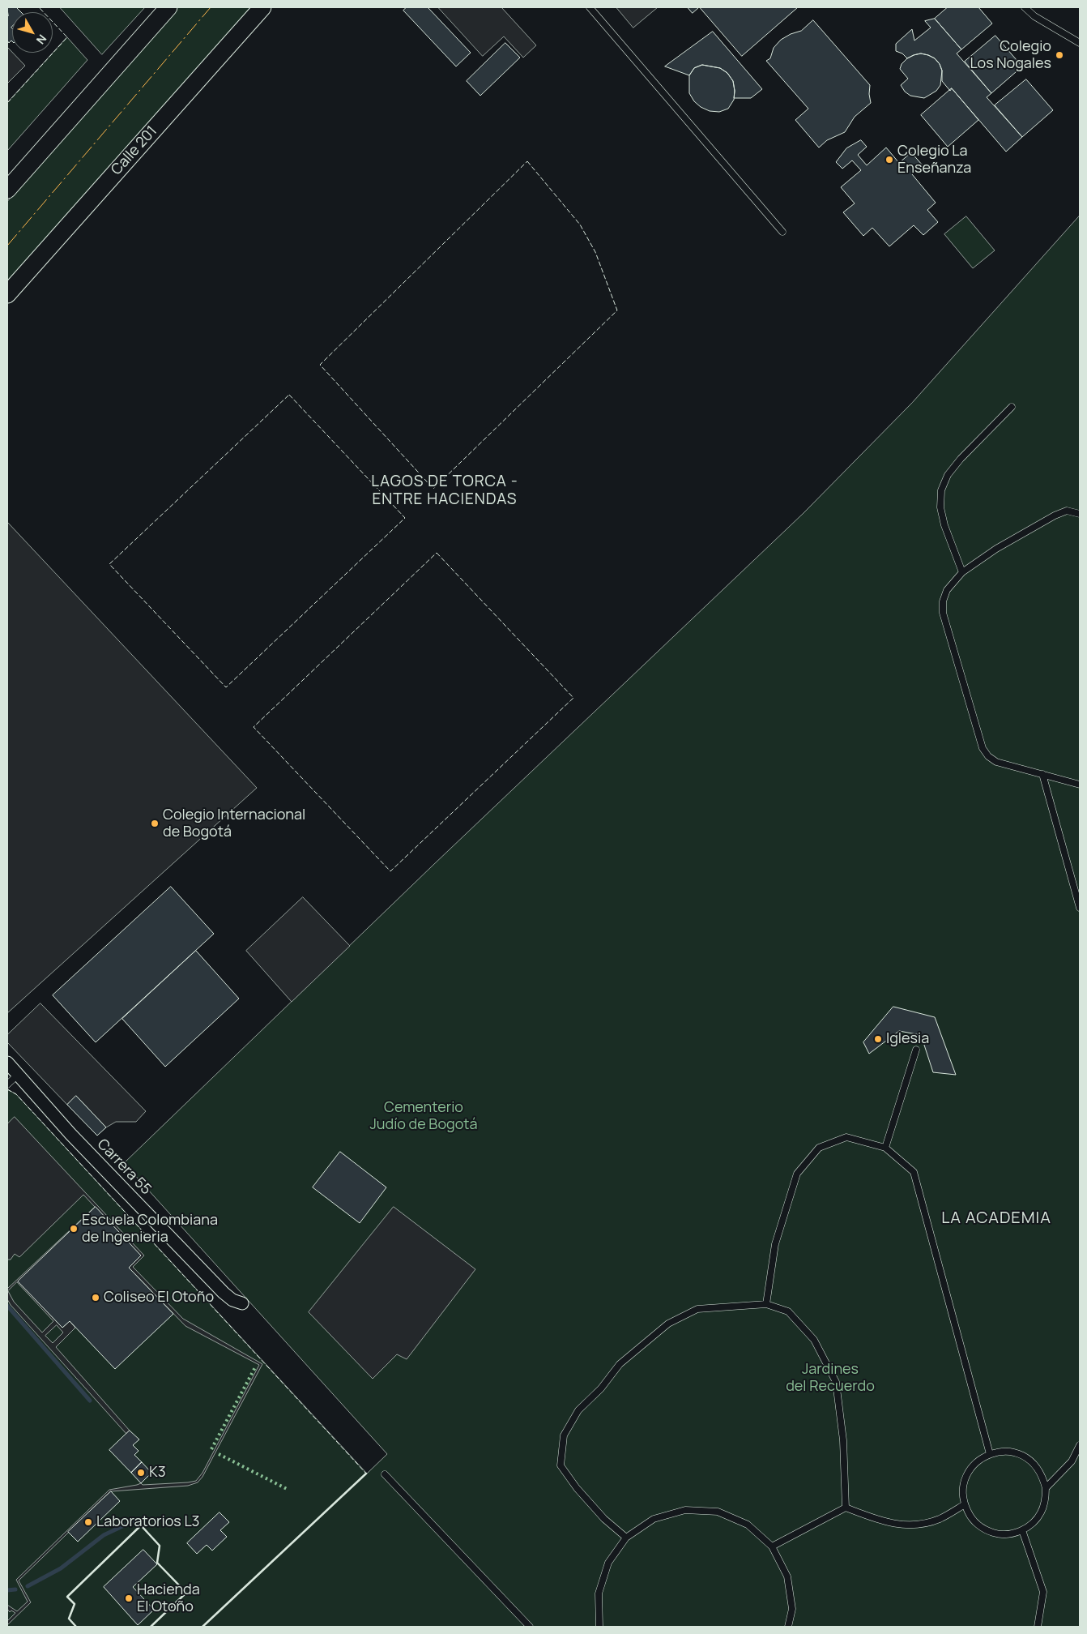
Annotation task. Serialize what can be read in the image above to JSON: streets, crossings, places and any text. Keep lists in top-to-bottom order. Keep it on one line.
{"streets":{"main road":["Calle 201"],"street":["Carrera 55"]},"districts":["LAGOS DE TORCA - ENTRE HACIENDAS","LA ACADEMIA"],"parks":["Cementerio Judío de Bogotá","Jardines del Recuerdo"],"places":["Colegio Los Nogales","Colegio La Enseñanza","Colegio Internacional de Bogotá","Iglesia","Escuela Colombiana de Ingenieria","Coliseo El Otoño","K3","Laboratorios L3","Hacienda El Otoño"],"north":"bottom right"}
